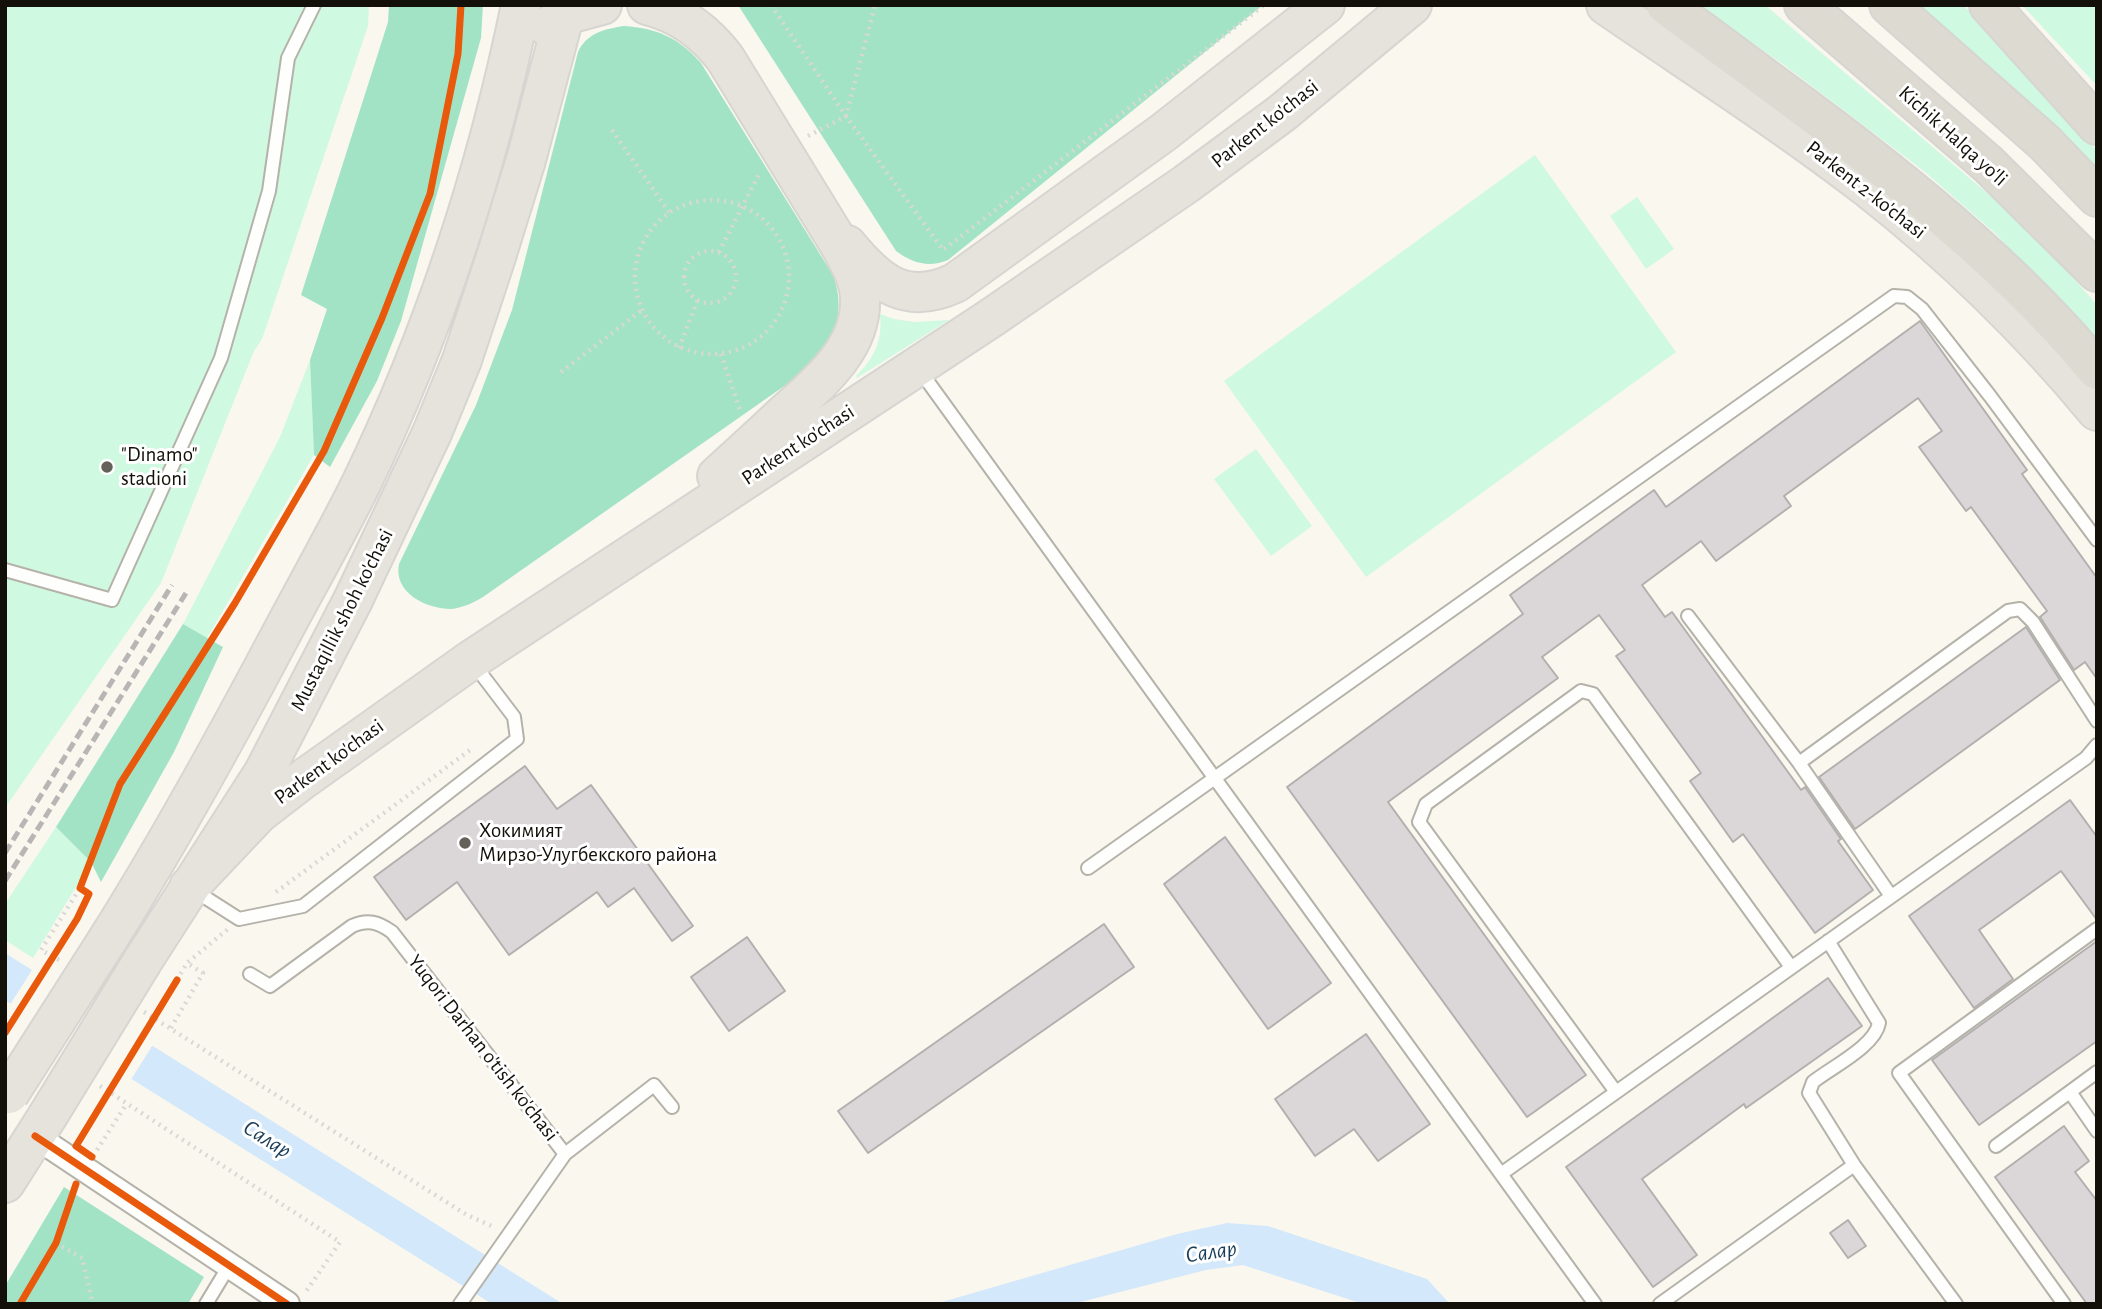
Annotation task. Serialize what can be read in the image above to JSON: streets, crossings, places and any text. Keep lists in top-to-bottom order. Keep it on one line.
{"streets":{"highway":["Kichik Halqa yo'li"],"main road":["Parkent ko'chasi","Parkent 2-ko'chasi","Mustaqillik shoh ko'chasi"],"lane":["Yuqori Darhan o'tish ko'chasi"]},"crossings":[["Parkent ko'chasi","Mustaqillik shoh ko'chasi"]],"water":["Салар"],"places":["\"Dinamo\" stadioni","Хокимият Мирзо-Улугбекского района"]}
